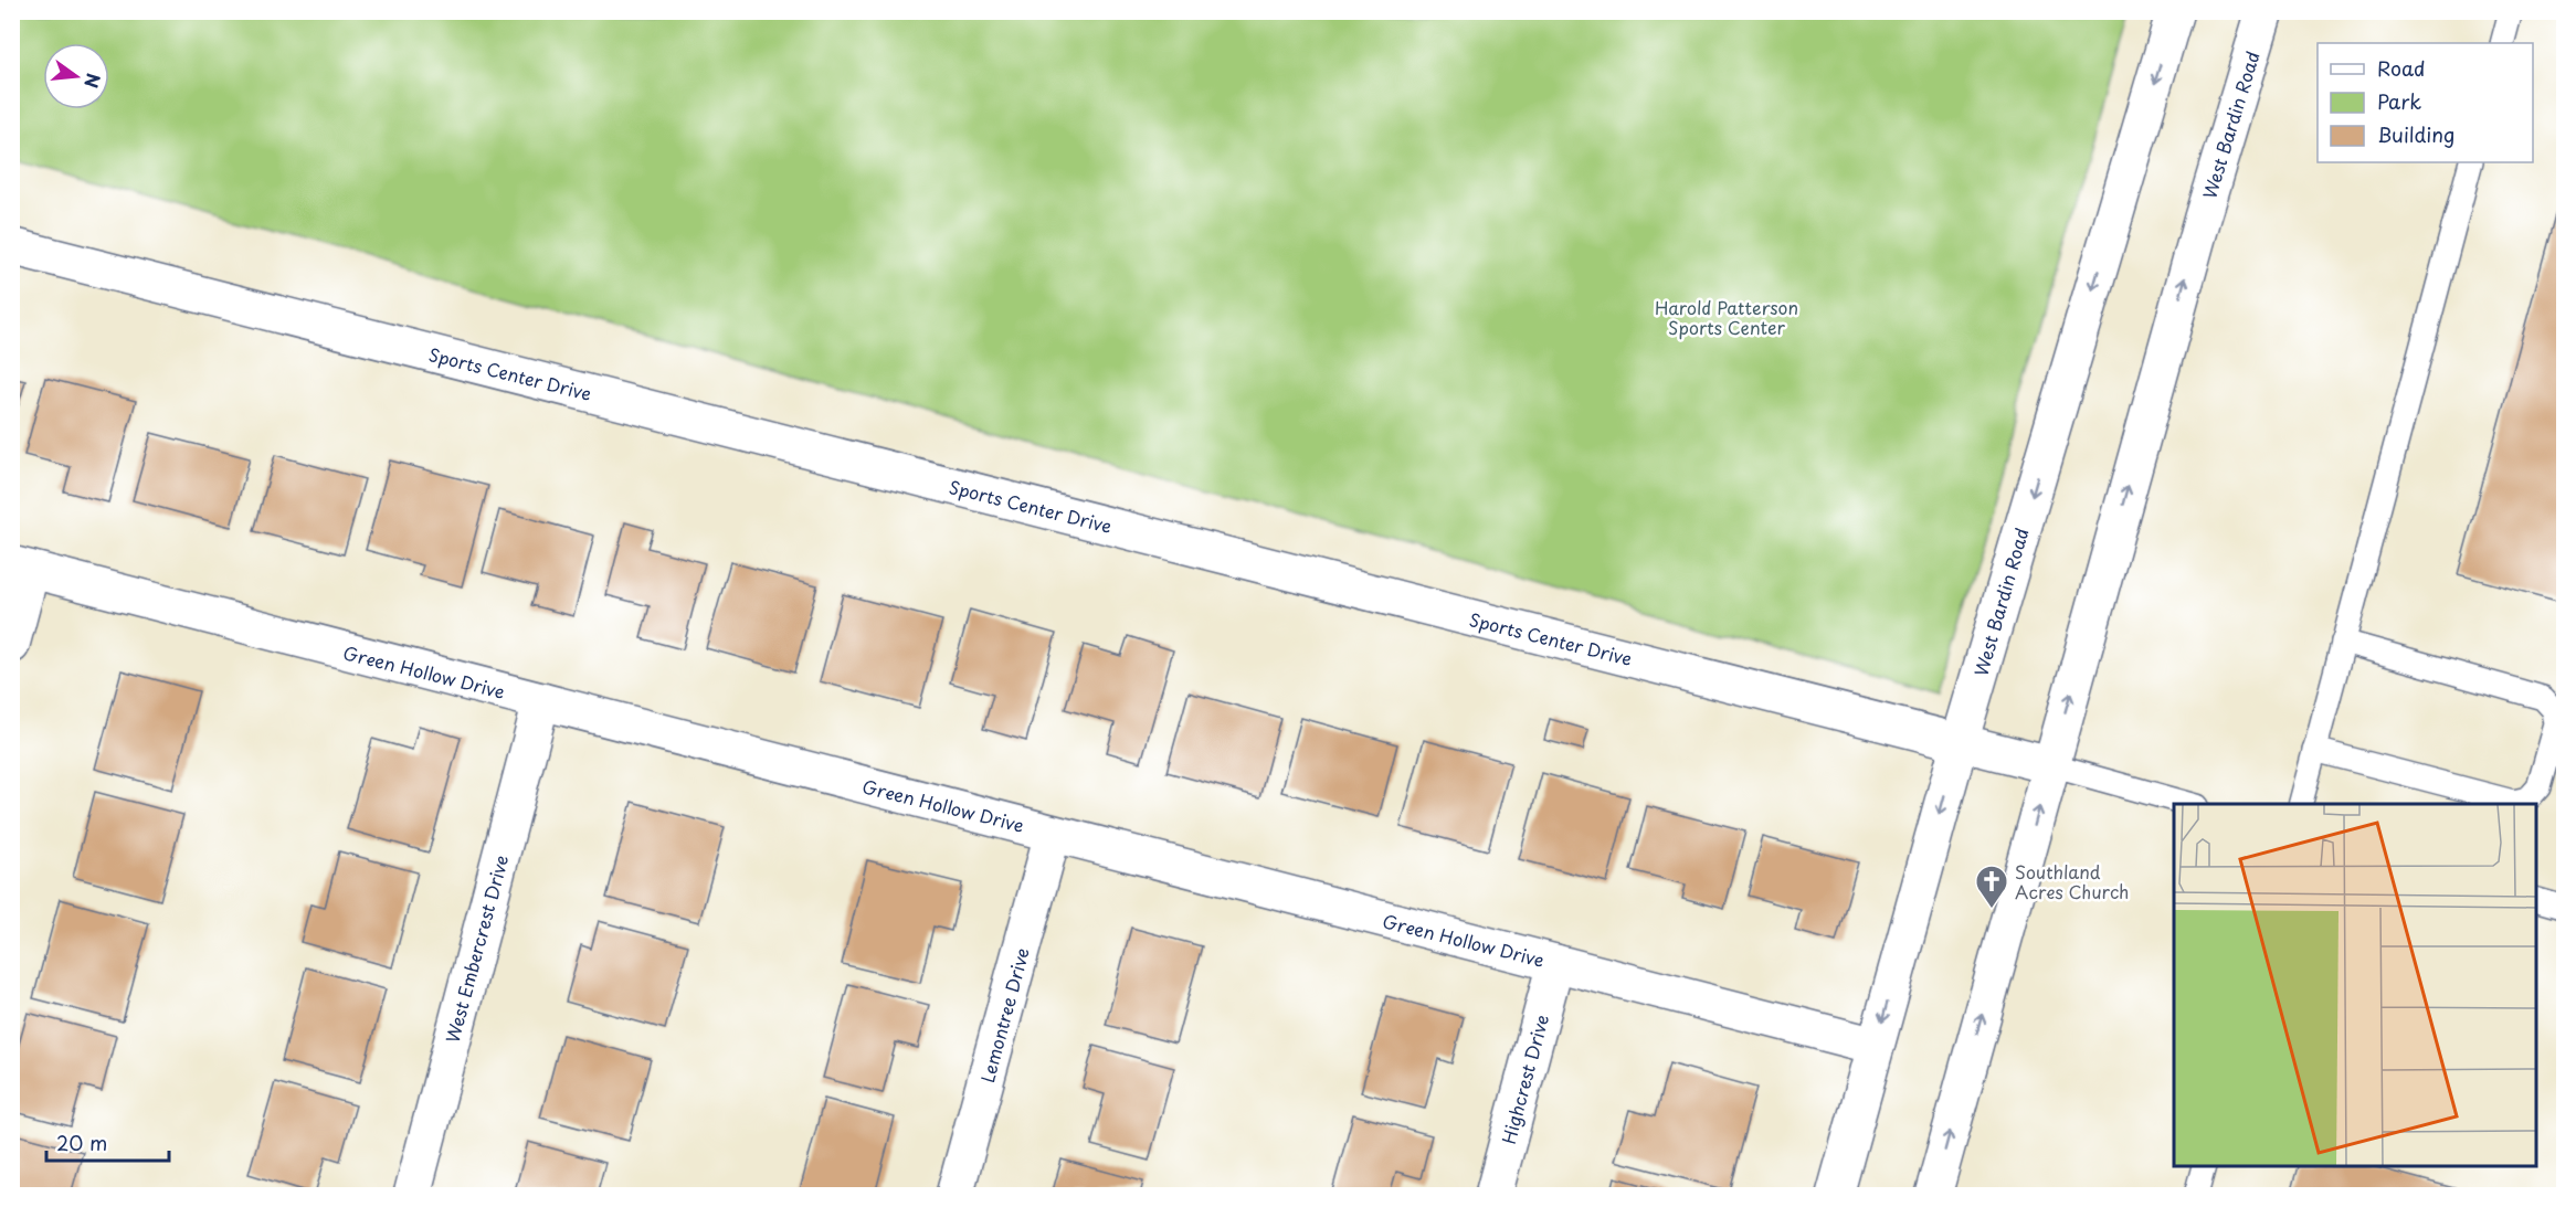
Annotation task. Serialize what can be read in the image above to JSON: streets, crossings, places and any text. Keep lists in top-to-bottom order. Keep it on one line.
{"streets":{"street":["West Bardin Road","Sports Center Drive","Green Hollow Drive","West Embercrest Drive","Lemontree Drive","Highcrest Drive"]},"crossings":[["West Bardin Road","Sports Center Drive"],["West Bardin Road","Green Hollow Drive"],["Green Hollow Drive","West Embercrest Drive"],["Green Hollow Drive","Lemontree Drive"],["Green Hollow Drive","Highcrest Drive"]],"parks":["Harold Patterson Sports Center"],"places":{"church":["Southland Acres Church"]},"legend":["Road","Park","Building"],"scale_bar":"20 m","north":"right"}
